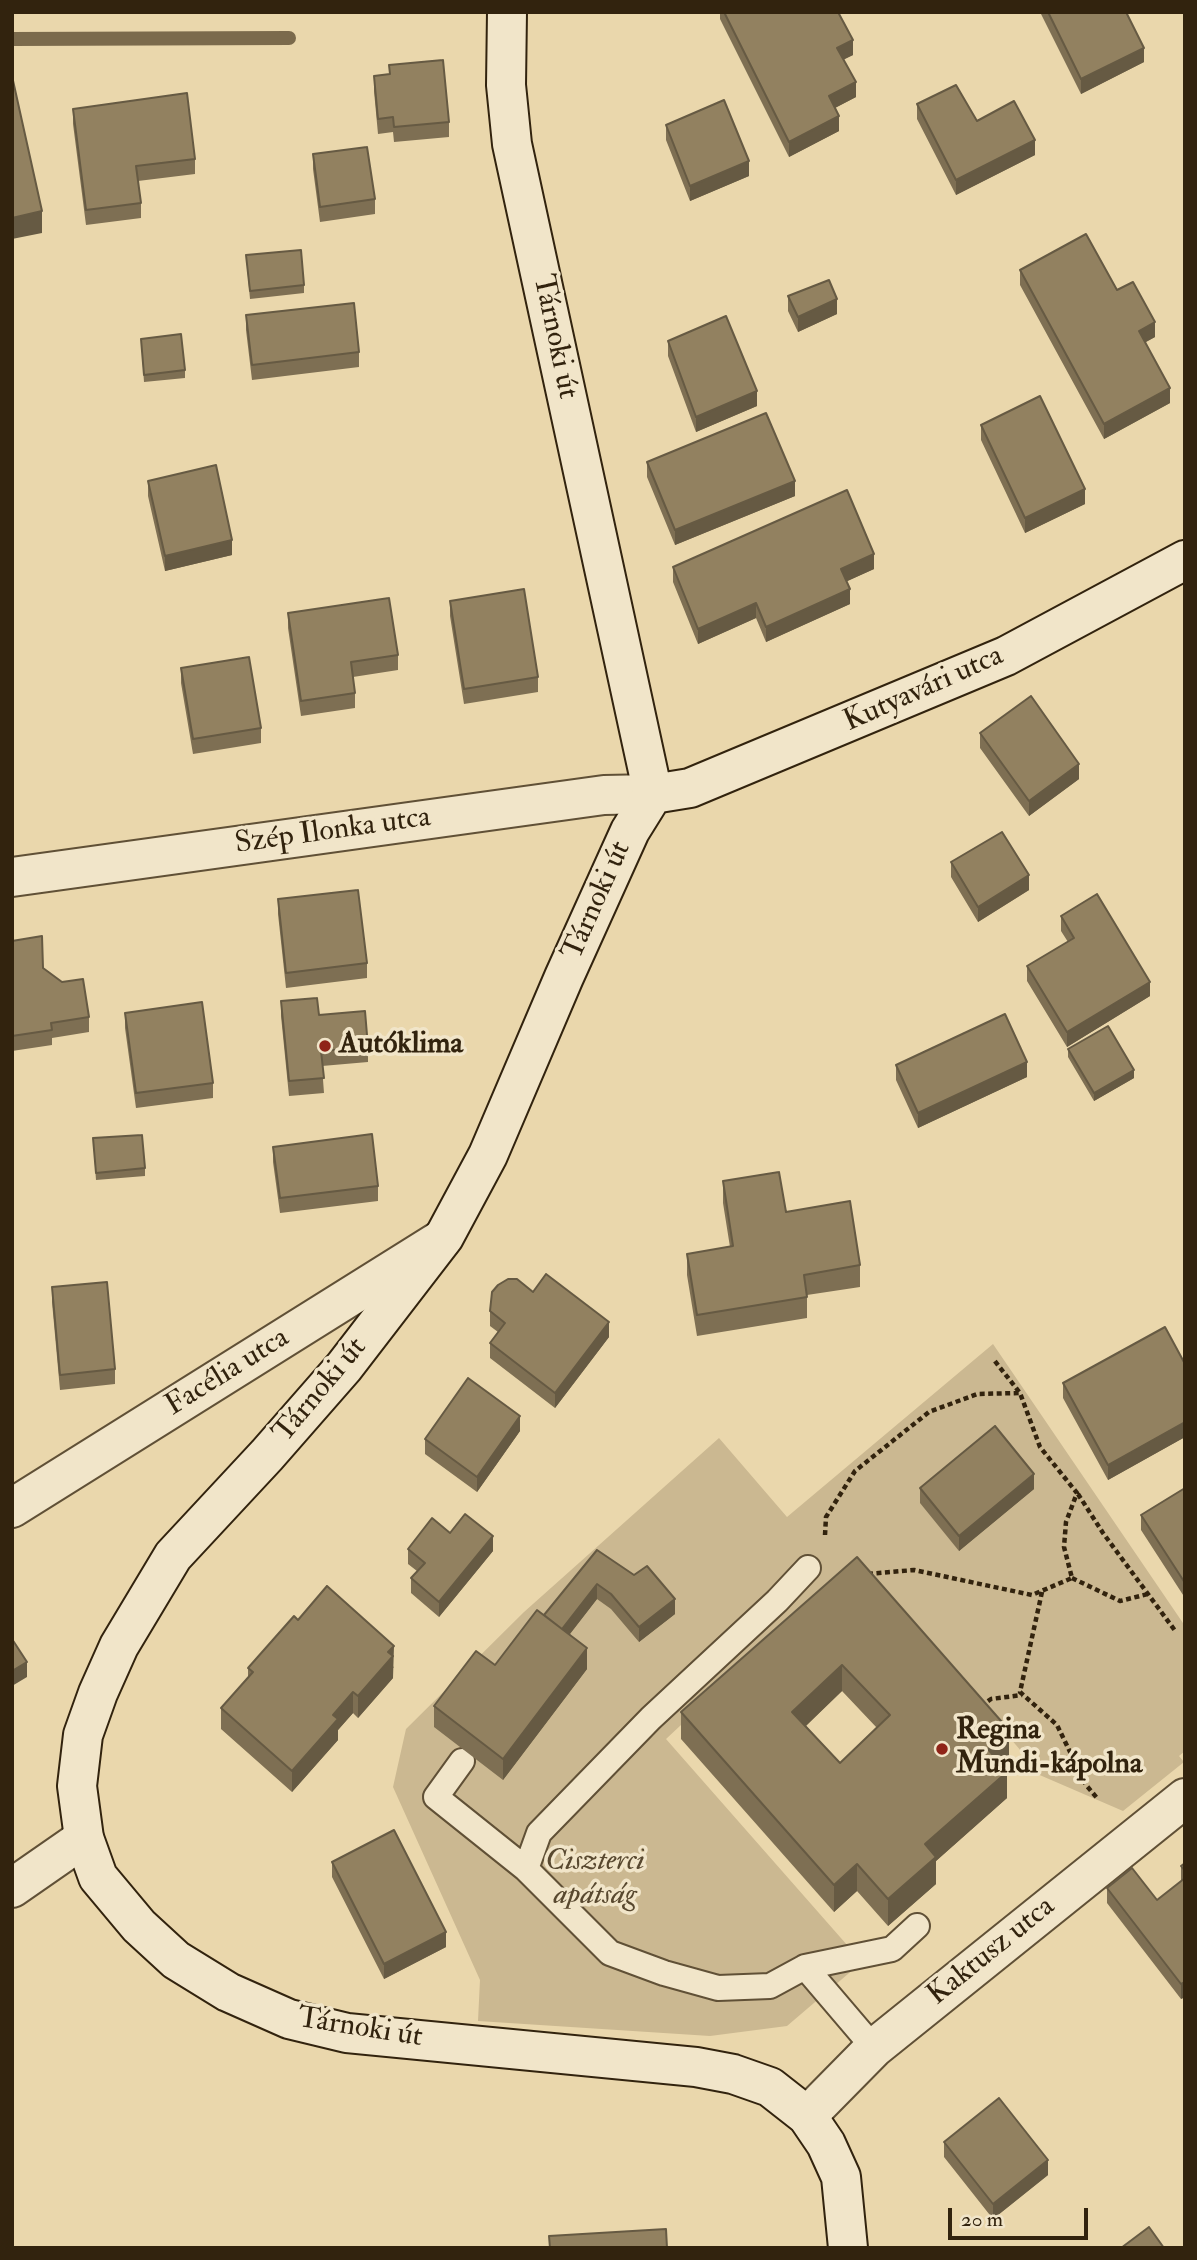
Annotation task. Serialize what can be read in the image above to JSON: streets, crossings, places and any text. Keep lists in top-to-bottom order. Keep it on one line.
{"streets":{"street":["Tárnoki út","Kutyavári utca","Szép Ilonka utca","Facélia utca","Kaktusz utca"]},"crossings":[["Tárnoki út","Kutyavári utca"],["Tárnoki út","Szép Ilonka utca"],["Tárnoki út","Facélia utca"],["Tárnoki út","Kaktusz utca"],["Kutyavári utca","Szép Ilonka utca"]],"parks":["Ciszterci apátság"],"places":["Autóklima","Regina Mundi-kápolna"],"scale_bar":"20 m"}
